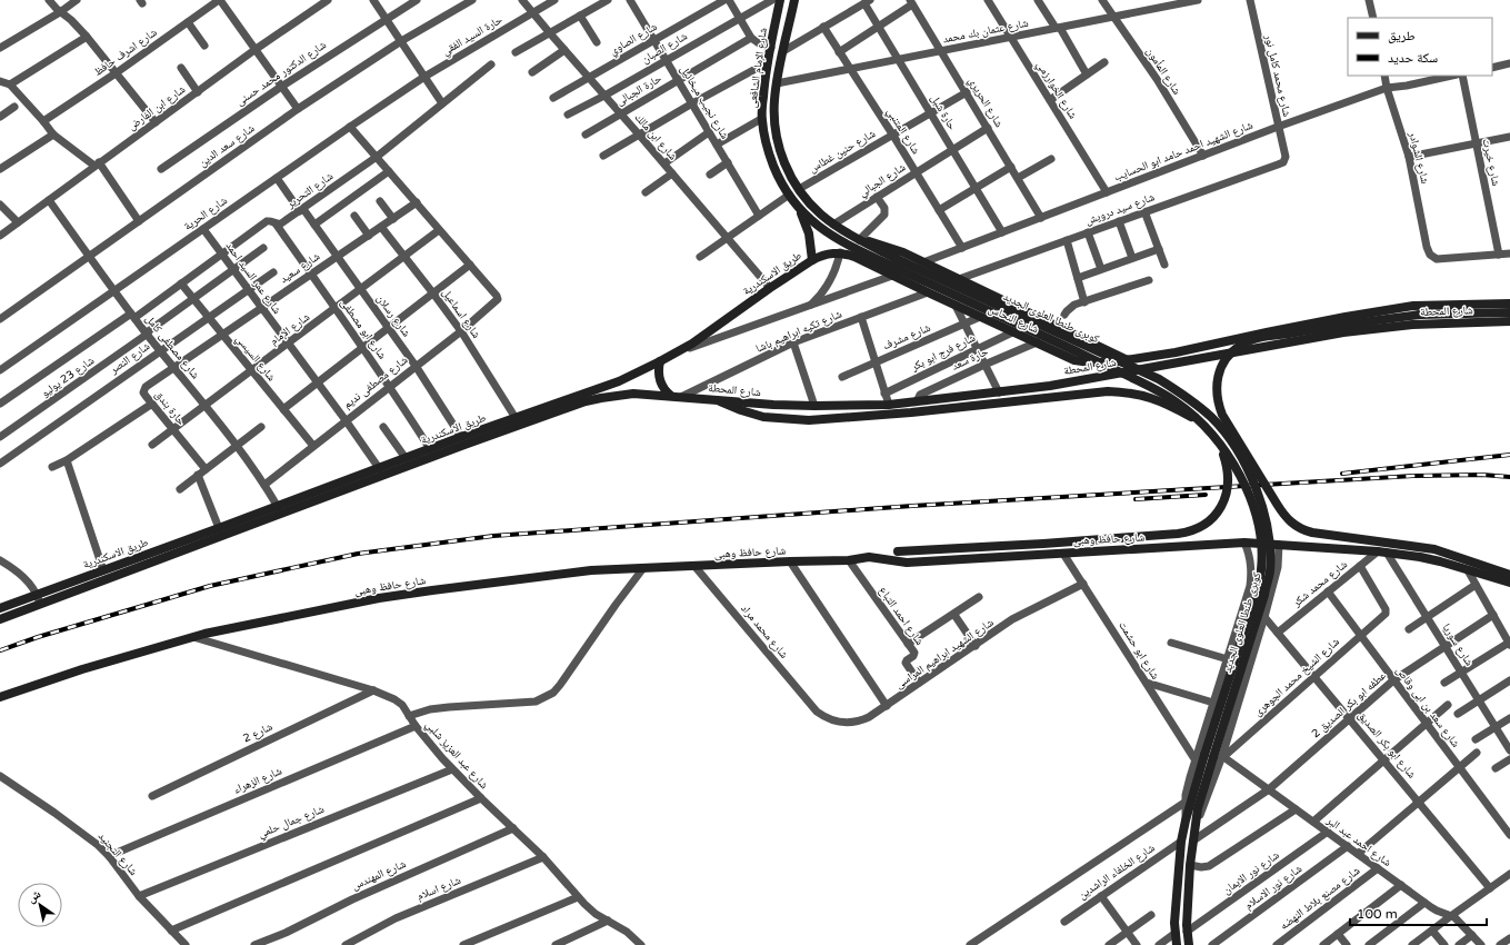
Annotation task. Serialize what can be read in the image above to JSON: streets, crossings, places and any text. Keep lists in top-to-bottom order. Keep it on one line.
{"streets":{"main road":["شارع الإمام الشافعى","طريق الاسكندرية","شارع المحطة","كوبرى طنطا العلوى الجديد","شارع النحاس","شارع حافظ وهبى"],"street":["شارع عثمان بك محمد","حارة السيد الفقي","شارع الصاوي","شارع الصبان","شارع اشرف حافظ","شارع المأمون","شارع الدكتور محمد حسنى","شارع محمد كامل نور","حارة الجبالى","شارع الخوارزمي","شارع نجيب ميخائيل","شارع الحريري","شارع ابن الفارض","حارة شبل","شارع المتنبي","شارع ابن مالك","شارع سعد الدين","شارع حنين غطاس","شارع الشهيد احمد حامد ابو الحسايب","شارع الشوادر","شارع خيرت","شارع الجبالي","شارع التحرير","شارع سيد درويش","شارع الحرية","شارع سعيد","شارع عمر السيد احمد","شارع اسماعيل","شارع رسلان","شارع الإمام","شارع ابو مصطفى","شارع تكيه ابراهيم باشا","شارع مشرف","شارع مصطفى كامل","شارع فرج ابو بكر","شارع النصر","شارع السيسي","حارة سعد","شارع 23 يوليو","شارع مصطفى نديم","حارة بندق","شارع محمد شكر","شارع احمد التباع","شارع محمد مراد","شارع سوريا","شارع ابو حشمت","شارع الشهيد ابراهيم المراسى","شارع الشيخ محمد الجوهرى","عطفه ابو بكر الصديق 2","شارع سعد بن ابى وقاص","شارع 2","شارع ابو بكر الصديق","شارع عبد العزيز شلبي","شارع الزهراء","شارع جمال حلمي","شارع احمد عبد البر","شارع التجنيد","شارع الخلفاء الراشدين","شارع نور الايمان","شارع المهندس","شارع نور الاسلام","شارع اسلام","شارع مصنع بلاط النهضه"]},"crossings":[["شارع عثمان بك محمد","شارع الإمام الشافعى"],["شارع عثمان بك محمد","شارع المأمون"],["شارع عثمان بك محمد","شارع الخوارزمي"],["شارع عثمان بك محمد","شارع الحريري"],["شارع عثمان بك محمد","حارة شبل"],["شارع عثمان بك محمد","شارع المتنبي"],["حارة السيد الفقي","شارع ابن مالك"],["حارة السيد الفقي","شارع الحرية"],["شارع الصاوي","شارع نجيب ميخائيل"],["شارع الصاوي","شارع ابن مالك"],["شارع الصبان","شارع نجيب ميخائيل"],["شارع الصبان","شارع ابن مالك"],["شارع الإمام الشافعى","شارع حنين غطاس"],["شارع الإمام الشافعى","شارع الشهيد احمد حامد ابو الحسايب"],["شارع الإمام الشافعى","شارع الجبالي"],["شارع الإمام الشافعى","شارع سيد درويش"],["شارع الإمام الشافعى","شارع المحطة"],["شارع الإمام الشافعى","كوبرى طنطا العلوى الجديد"],["شارع الإمام الشافعى","شارع النحاس"],["شارع المأمون","شارع الشهيد احمد حامد ابو الحسايب"],["شارع محمد كامل نور","شارع الشهيد احمد حامد ابو الحسايب"],["شارع محمد كامل نور","شارع سيد درويش"],["حارة الجبالى","شارع نجيب ميخائيل"],["حارة الجبالى","شارع ابن مالك"],["شارع الخوارزمي","شارع الشهيد احمد حامد ابو الحسايب"],["شارع الحريري","شارع حنين غطاس"],["شارع الحريري","شارع الشهيد احمد حامد ابو الحسايب"],["شارع الحريري","شارع الجبالي"],["شارع ابن الفارض","شارع مصطفى كامل"],["حارة شبل","شارع حنين غطاس"],["حارة شبل","شارع الشهيد احمد حامد ابو الحسايب"],["حارة شبل","شارع الجبالي"],["شارع المتنبي","شارع حنين غطاس"],["شارع المتنبي","شارع الشهيد احمد حامد ابو الحسايب"],["شارع المتنبي","شارع الجبالي"],["شارع ابن مالك","طريق الاسكندرية"],["شارع سعد الدين","شارع مصطفى كامل"],["شارع الشهيد احمد حامد ابو الحسايب","شارع الشوادر"],["شارع الشوادر","شارع خيرت"],["شارع التحرير","شارع عمر السيد احمد"],["شارع التحرير","شارع رسلان"],["شارع التحرير","شارع ابو مصطفى"],["شارع التحرير","شارع مصطفى كامل"],["شارع التحرير","شارع السيسي"],["شارع الحرية","شارع عمر السيد احمد"],["شارع الحرية","شارع رسلان"],["شارع الحرية","شارع مصطفى كامل"],["شارع سعيد","شارع عمر السيد احمد"],["شارع سعيد","شارع اسماعيل"],["شارع سعيد","شارع رسلان"],["شارع سعيد","شارع ابو مصطفى"],["شارع سعيد","شارع مصطفى كامل"],["شارع سعيد","شارع السيسي"],["شارع سعيد","حارة بندق"],["طريق الاسكندرية","شارع عمر السيد احمد"],["طريق الاسكندرية","شارع المحطة"],["طريق الاسكندرية","شارع اسماعيل"],["طريق الاسكندرية","شارع رسلان"],["طريق الاسكندرية","شارع ابو مصطفى"],["طريق الاسكندرية","شارع مصطفى كامل"],["شارع عمر السيد احمد","شارع الإمام"],["شارع عمر السيد احمد","شارع النصر"],["شارع عمر السيد احمد","شارع 23 يوليو"],["شارع عمر السيد احمد","شارع مصطفى نديم"],["شارع المحطة","شارع النحاس"],["شارع المحطة","شارع تكيه ابراهيم باشا"],["شارع المحطة","حارة سعد"],["شارع اسماعيل","شارع الإمام"],["شارع اسماعيل","شارع مصطفى نديم"],["شارع رسلان","شارع الإمام"],["شارع رسلان","شارع مصطفى نديم"],["كوبرى طنطا العلوى الجديد","شارع الشيخ محمد الجوهرى"],["كوبرى طنطا العلوى الجديد","عطفه ابو بكر الصديق 2"],["كوبرى طنطا العلوى الجديد","شارع احمد عبد البر"],["كوبرى طنطا العلوى الجديد","شارع الخلفاء الراشدين"],["كوبرى طنطا العلوى الجديد","شارع نور الايمان"],["شارع النحاس","شارع تكيه ابراهيم باشا"],["شارع النحاس","شارع مشرف"],["شارع النحاس","شارع فرج ابو بكر"],["شارع النحاس","حارة سعد"],["شارع الإمام","شارع ابو مصطفى"],["شارع الإمام","شارع مصطفى كامل"],["شارع الإمام","شارع السيسي"],["شارع الإمام","حارة بندق"],["شارع ابو مصطفى","شارع مصطفى نديم"],["شارع مصطفى كامل","شارع النصر"],["شارع مصطفى كامل","شارع 23 يوليو"],["شارع مصطفى كامل","شارع مصطفى نديم"],["شارع مصطفى كامل","حارة بندق"],["شارع النصر","شارع السيسي"],["شارع السيسي","شارع 23 يوليو"],["شارع السيسي","شارع مصطفى نديم"],["شارع حافظ وهبى","شارع محمد شكر"],["شارع حافظ وهبى","شارع احمد التباع"],["شارع حافظ وهبى","شارع محمد مراد"],["شارع حافظ وهبى","شارع سوريا"],["شارع حافظ وهبى","شارع ابو حشمت"],["شارع حافظ وهبى","شارع عبد العزيز شلبي"],["شارع محمد شكر","شارع سوريا"],["شارع محمد شكر","شارع الشيخ محمد الجوهرى"],["شارع محمد شكر","شارع سعد بن ابى وقاص"],["شارع محمد شكر","شارع ابو بكر الصديق"],["شارع احمد التباع","شارع الشهيد ابراهيم المراسى"],["شارع محمد مراد","شارع الشهيد ابراهيم المراسى"],["شارع سوريا","عطفه ابو بكر الصديق 2"],["شارع ابو حشمت","شارع الشهيد ابراهيم المراسى"],["شارع الشيخ محمد الجوهرى","شارع سعد بن ابى وقاص"],["شارع الشيخ محمد الجوهرى","شارع ابو بكر الصديق"],["شارع الشيخ محمد الجوهرى","شارع احمد عبد البر"],["عطفه ابو بكر الصديق 2","شارع سعد بن ابى وقاص"],["عطفه ابو بكر الصديق 2","شارع ابو بكر الصديق"],["عطفه ابو بكر الصديق 2","شارع احمد عبد البر"],["شارع 2","شارع عبد العزيز شلبي"],["شارع عبد العزيز شلبي","شارع الزهراء"],["شارع عبد العزيز شلبي","شارع جمال حلمي"],["شارع عبد العزيز شلبي","شارع المهندس"],["شارع عبد العزيز شلبي","شارع اسلام"],["شارع الزهراء","شارع التجنيد"],["شارع جمال حلمي","شارع التجنيد"],["شارع احمد عبد البر","شارع نور الايمان"],["شارع احمد عبد البر","شارع نور الاسلام"],["شارع احمد عبد البر","شارع مصنع بلاط النهضه"]],"legend":["طريق","سكة حديد"],"scale_bar":"100 m","north":"top left"}
